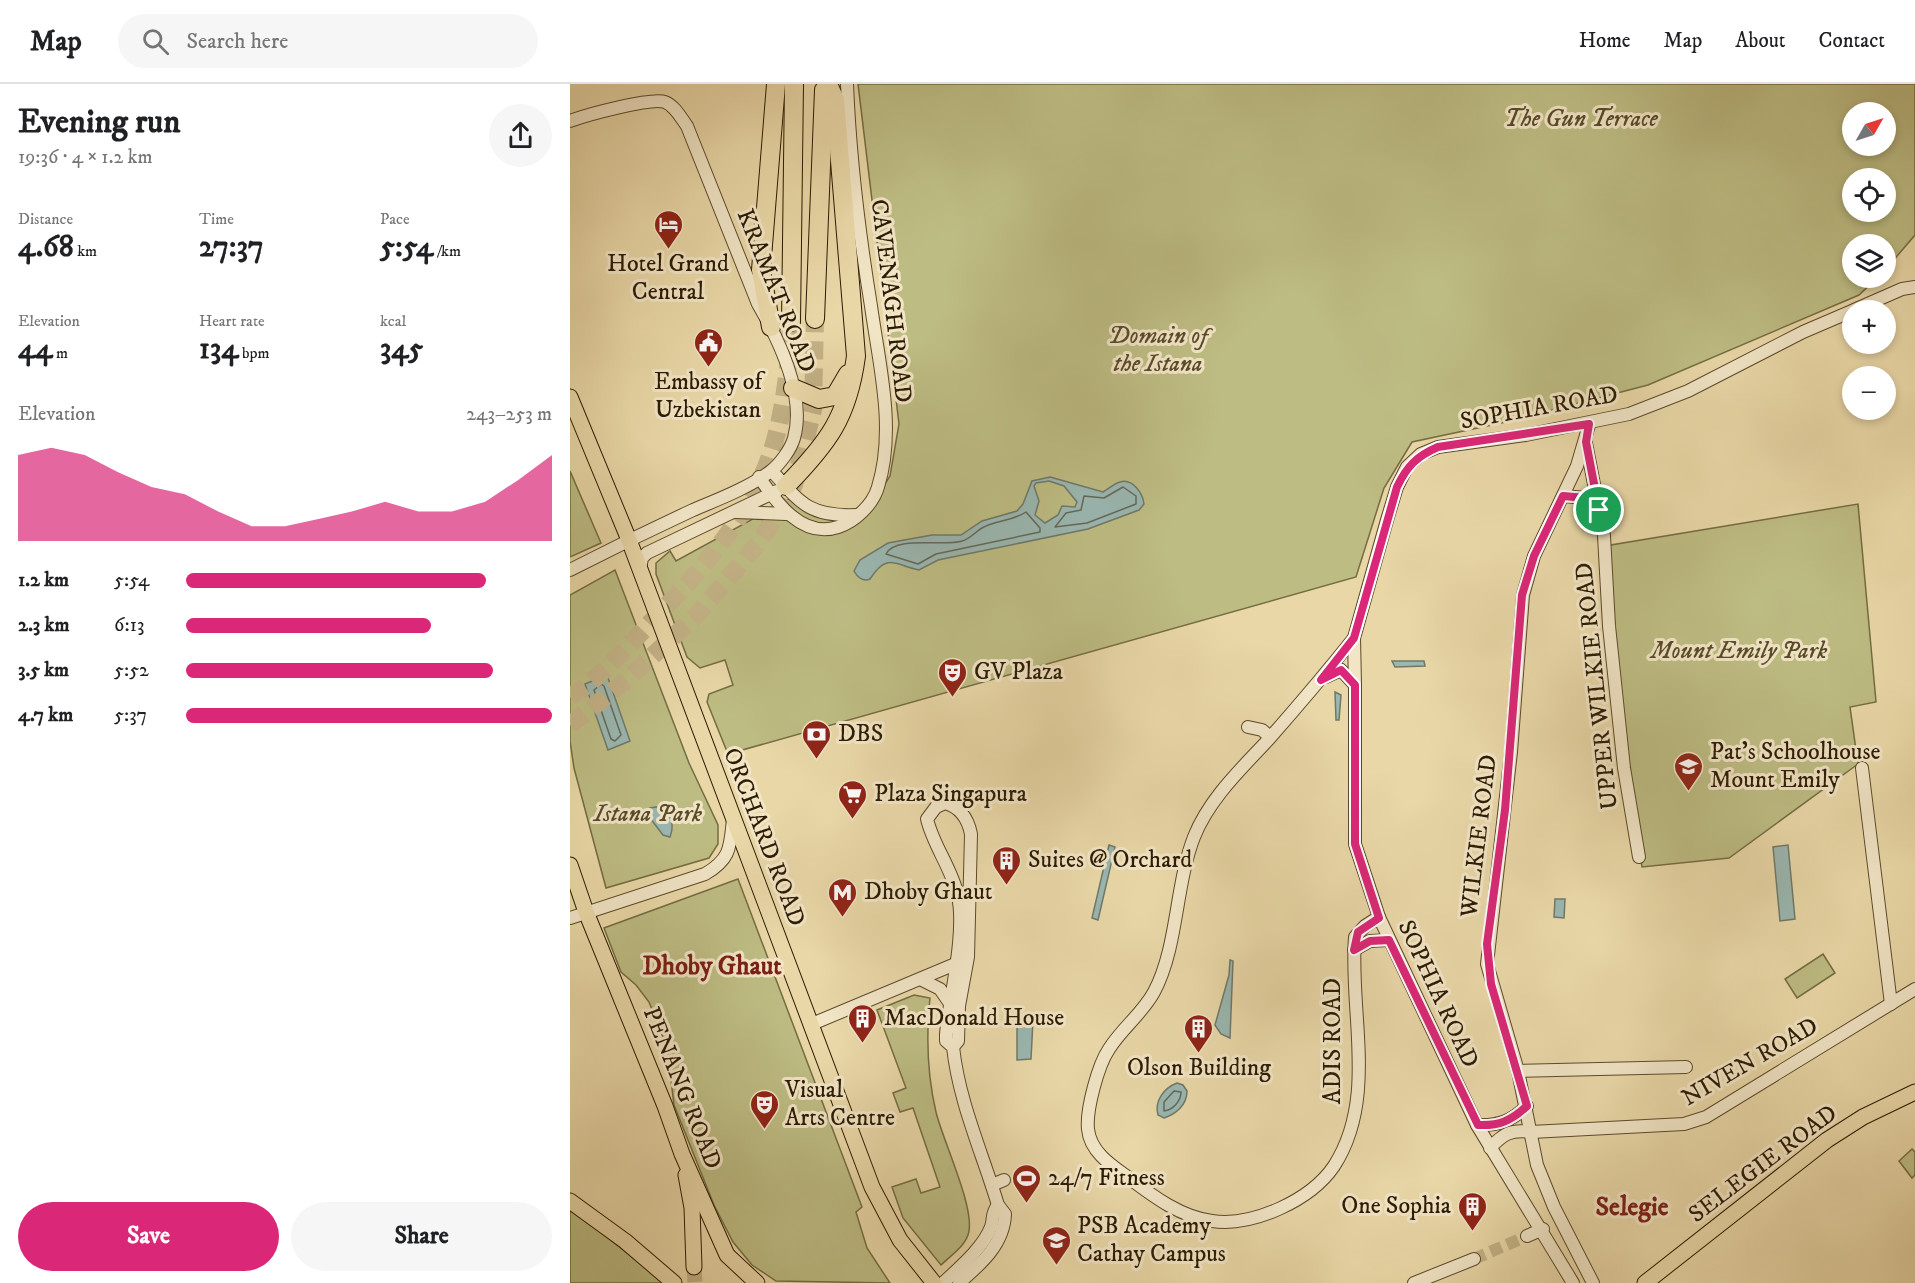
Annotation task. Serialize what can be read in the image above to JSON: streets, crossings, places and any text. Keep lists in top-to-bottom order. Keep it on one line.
{"streets":{"main road":["ORCHARD ROAD","PENANG ROAD","SELEGIE ROAD"],"street":["KRAMAT ROAD","CAVENAGH ROAD","SOPHIA ROAD","UPPER WILKIE ROAD","WILKIE ROAD","ADIS ROAD","NIVEN ROAD"]},"crossings":[["KRAMAT ROAD","CAVENAGH ROAD"],["SOPHIA ROAD","WILKIE ROAD"],["SOPHIA ROAD","ADIS ROAD"],["SOPHIA ROAD","NIVEN ROAD"],["UPPER WILKIE ROAD","WILKIE ROAD"],["WILKIE ROAD","NIVEN ROAD"]],"districts":["Dhoby Ghaut","Selegie"],"parks":["The Gun Terrace","Domain of the Istana","Mount Emily Park","Istana Park"],"places":{"hotel":["Hotel Grand Central"],"public building":["Embassy of Uzbekistan"],"theatre":["GV Plaza","Visual Arts Centre"],"bank":["DBS"],"school or university":["Pat's Schoolhouse Mount Emily","PSB Academy Cathay Campus"],"supermarket":["Plaza Singapura"],"building":["Suites @ Orchard","MacDonald House","Olson Building","One Sophia"],"metro station":["Dhoby Ghaut"],"sports":["24/7 Fitness"]},"north":"top right","page":{"header":"Map","search":"Search here","nav":["Home","Map","About","Contact"],"heading":["Evening run","19:36 · 4 × 1.2 km"],"map_buttons":["+","−"],"stats":[["Distance","4.68 km"],["Time","27:37"],["Pace","5:54 /km"],["Elevation","44 m"],["Heart rate","134 bpm"],["kcal","345"]],"chart":["Elevation","243–253 m"],"list":[{"name":"1.2 km","note":"5:54"},{"name":"2.3 km","note":"6:13"},{"name":"3.5 km","note":"5:52"},{"name":"4.7 km","note":"5:37"}],"buttons":["Save","Share"]}}
